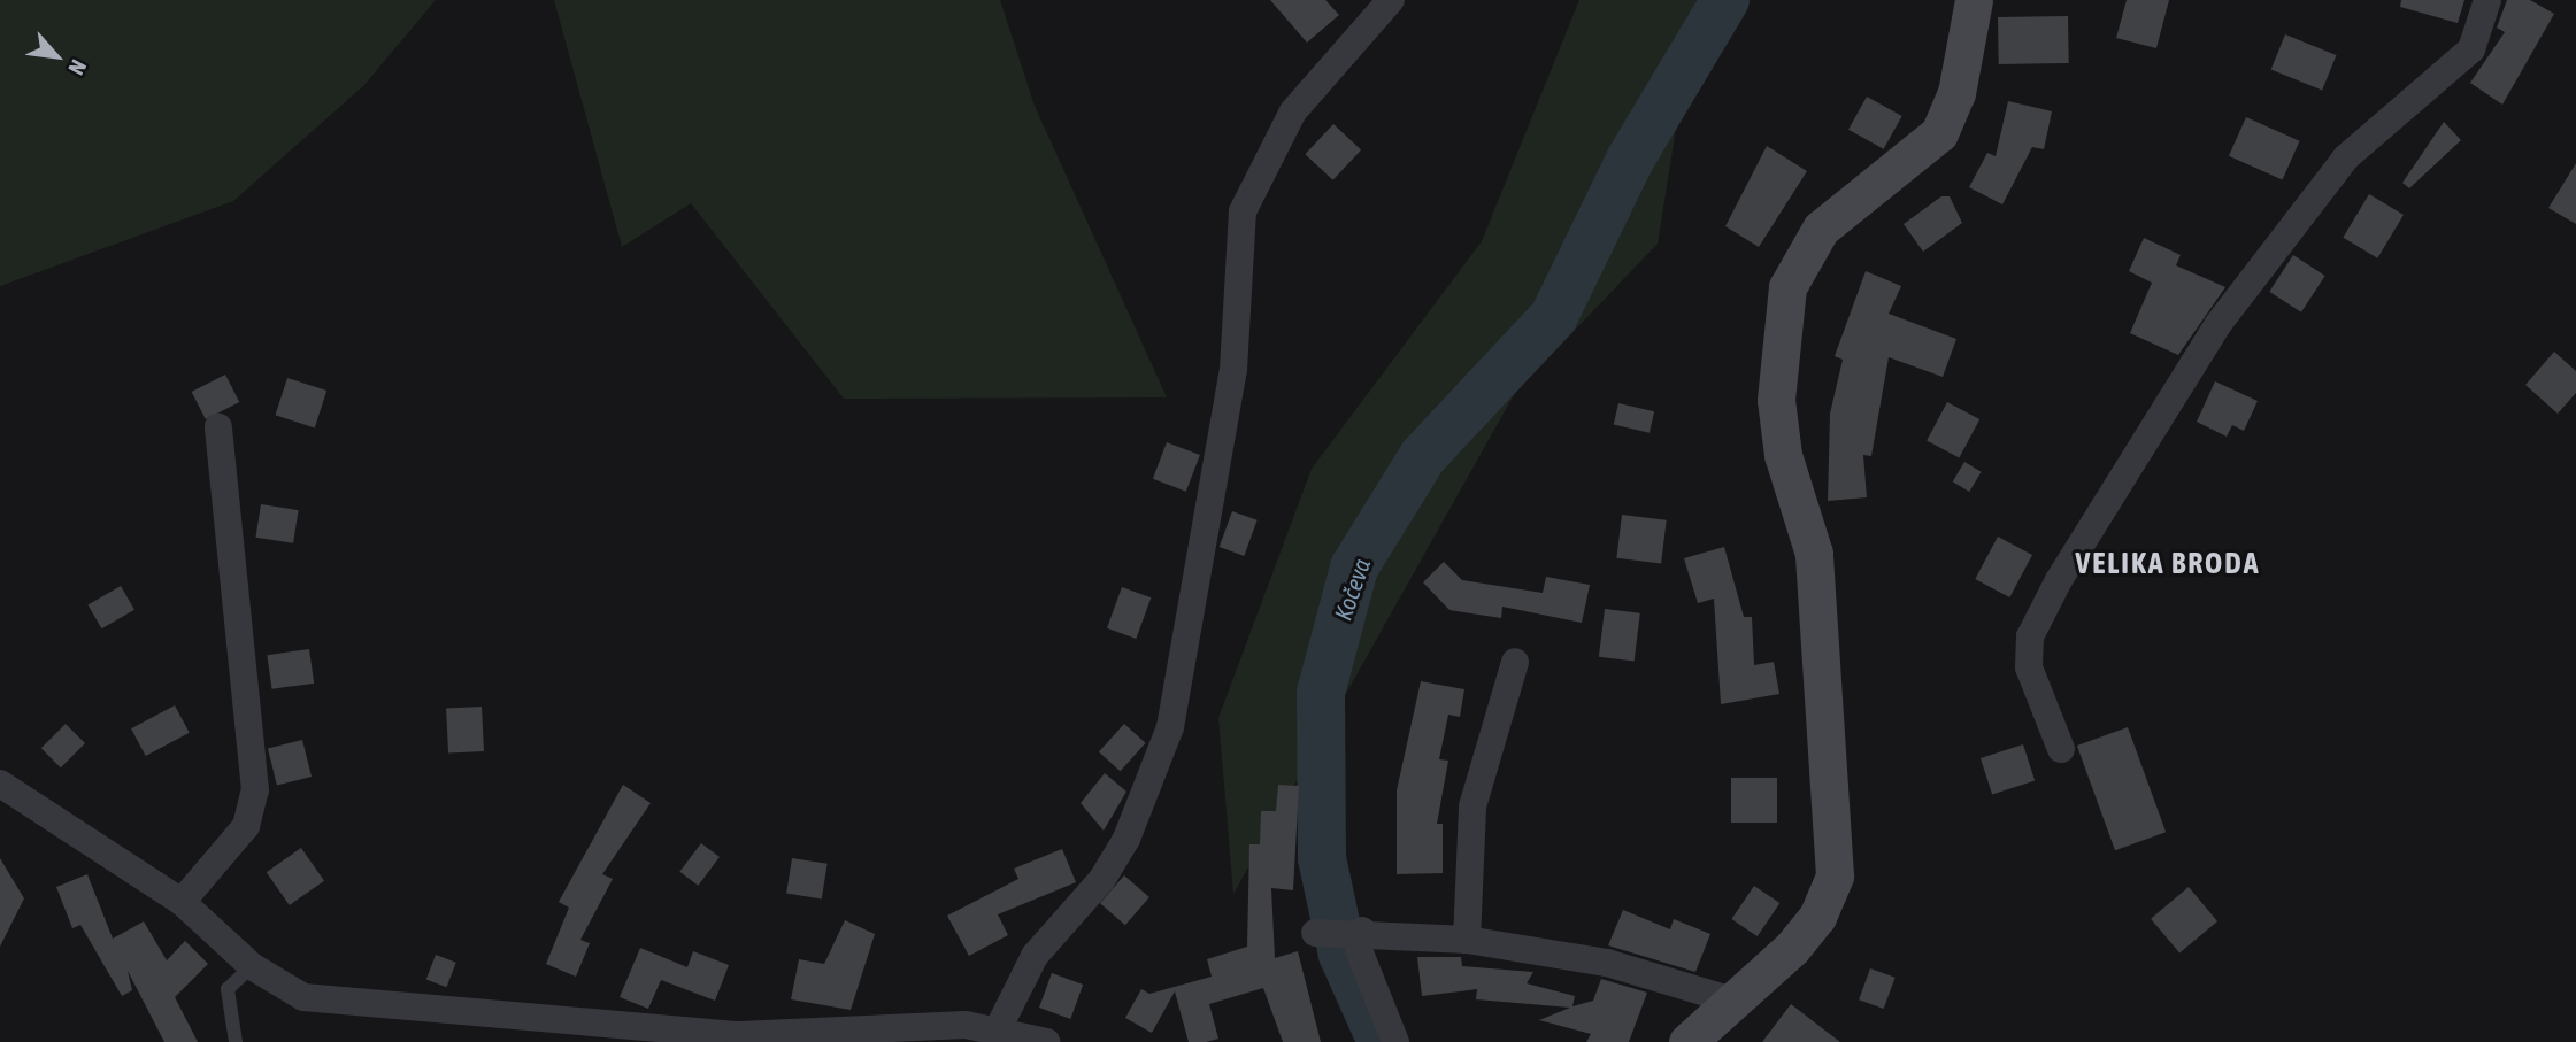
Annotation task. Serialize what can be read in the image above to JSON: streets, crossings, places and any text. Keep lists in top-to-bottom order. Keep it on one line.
{"districts":["VELIKA BRODA"],"water":["Kočeva"],"north":"bottom right"}
